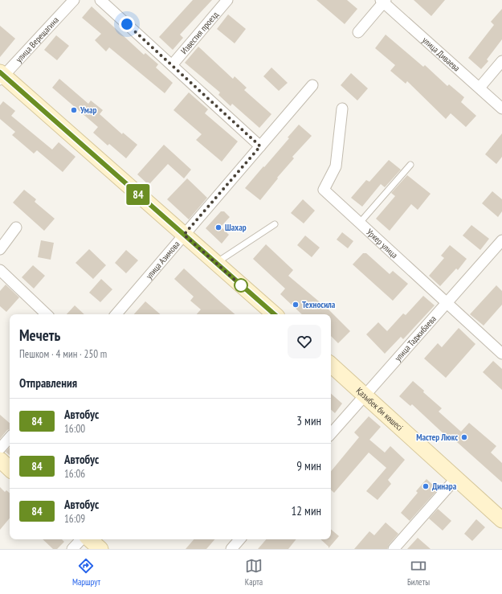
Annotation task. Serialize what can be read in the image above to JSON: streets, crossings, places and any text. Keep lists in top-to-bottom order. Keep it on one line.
{"streets":{"main road":["Қазыбек би көшесі"],"street":["Известия проезд","улица Верещагина","улица Диваева","Уркер улица","улица Азимова","улица Таджибаева"]},"crossings":[["Уркер улица","улица Таджибаева"],["улица Таджибаева","Қазыбек би көшесі"]],"places":["Умар","Шахар","Техносила","Мастер Люкс","Динара"],"lines":["bus line 84"],"page":{"on_map":"84","heading":[["Мечеть","Пешком · 4 мин · 250 m"],"Отправления"],"list":[{"mark":"84","name":"Автобус","note":"16:00","value":"3 мин"},{"mark":"84","name":"Автобус","note":"16:06","value":"9 мин"},{"mark":"84","name":"Автобус","note":"16:09","value":"12 мин"}],"tabs":["Маршрут","Карта","Билеты"]}}
